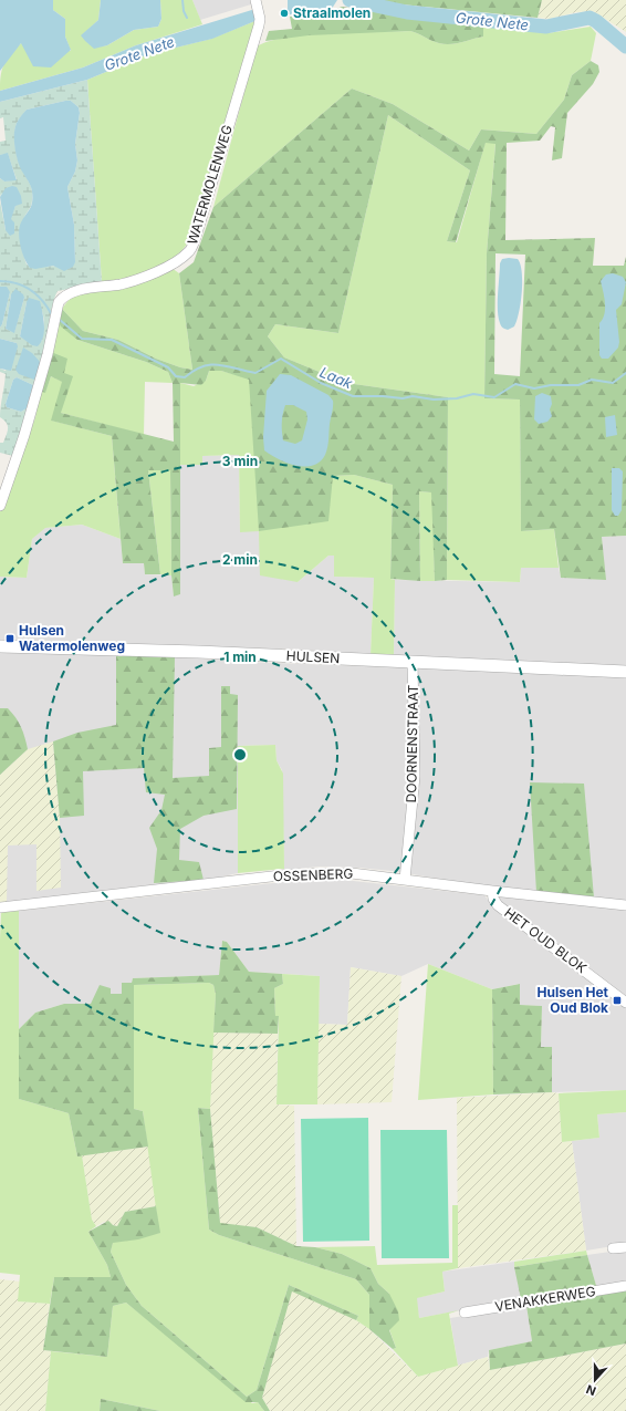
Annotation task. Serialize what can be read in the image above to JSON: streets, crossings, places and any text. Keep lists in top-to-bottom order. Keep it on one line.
{"streets":{"street":["WATERMOLENWEG","HULSEN","DOORNENSTRAAT","OSSENBERG","HET OUD BLOK","VENAKKERWEG"]},"crossings":[["HULSEN","DOORNENSTRAAT"],["DOORNENSTRAAT","OSSENBERG"],["OSSENBERG","HET OUD BLOK"]],"water":["Grote Nete","Laak"],"places":{"other":["Straalmolen"],"transit":["Hulsen Watermolenweg","Hulsen Het Oud Blok"]},"north":"bottom","rings":["3 min","2 min","1 min"]}
